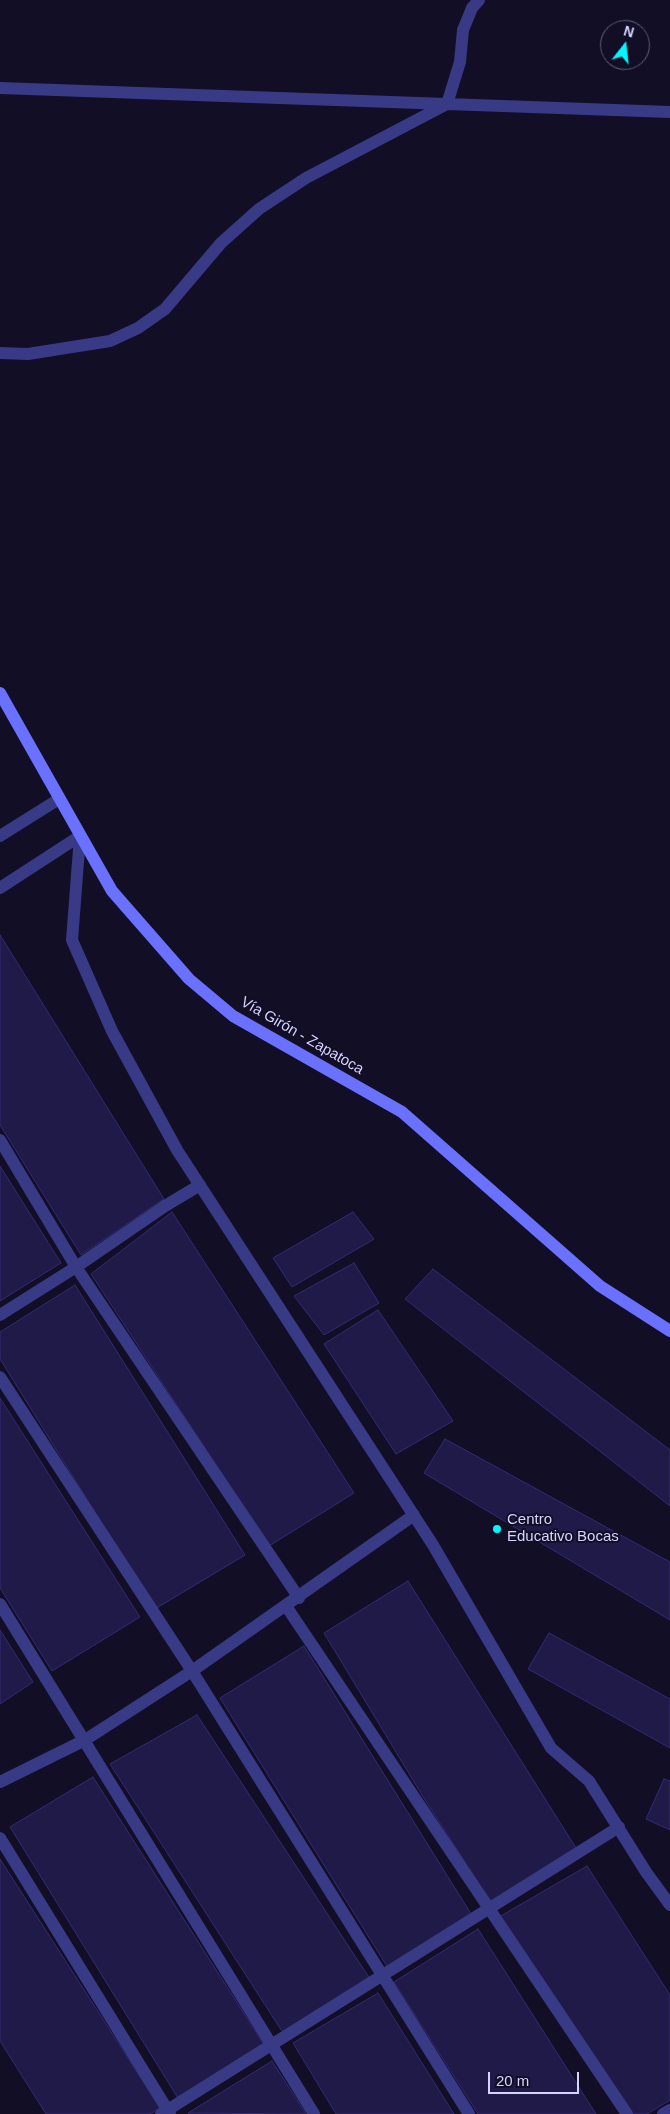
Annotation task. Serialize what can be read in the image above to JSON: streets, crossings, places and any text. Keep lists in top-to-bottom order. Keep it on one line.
{"streets":{"main road":["Vía Girón - Zapatoca"]},"places":["Centro Educativo Bocas"],"scale_bar":"20 m","north":"top"}
